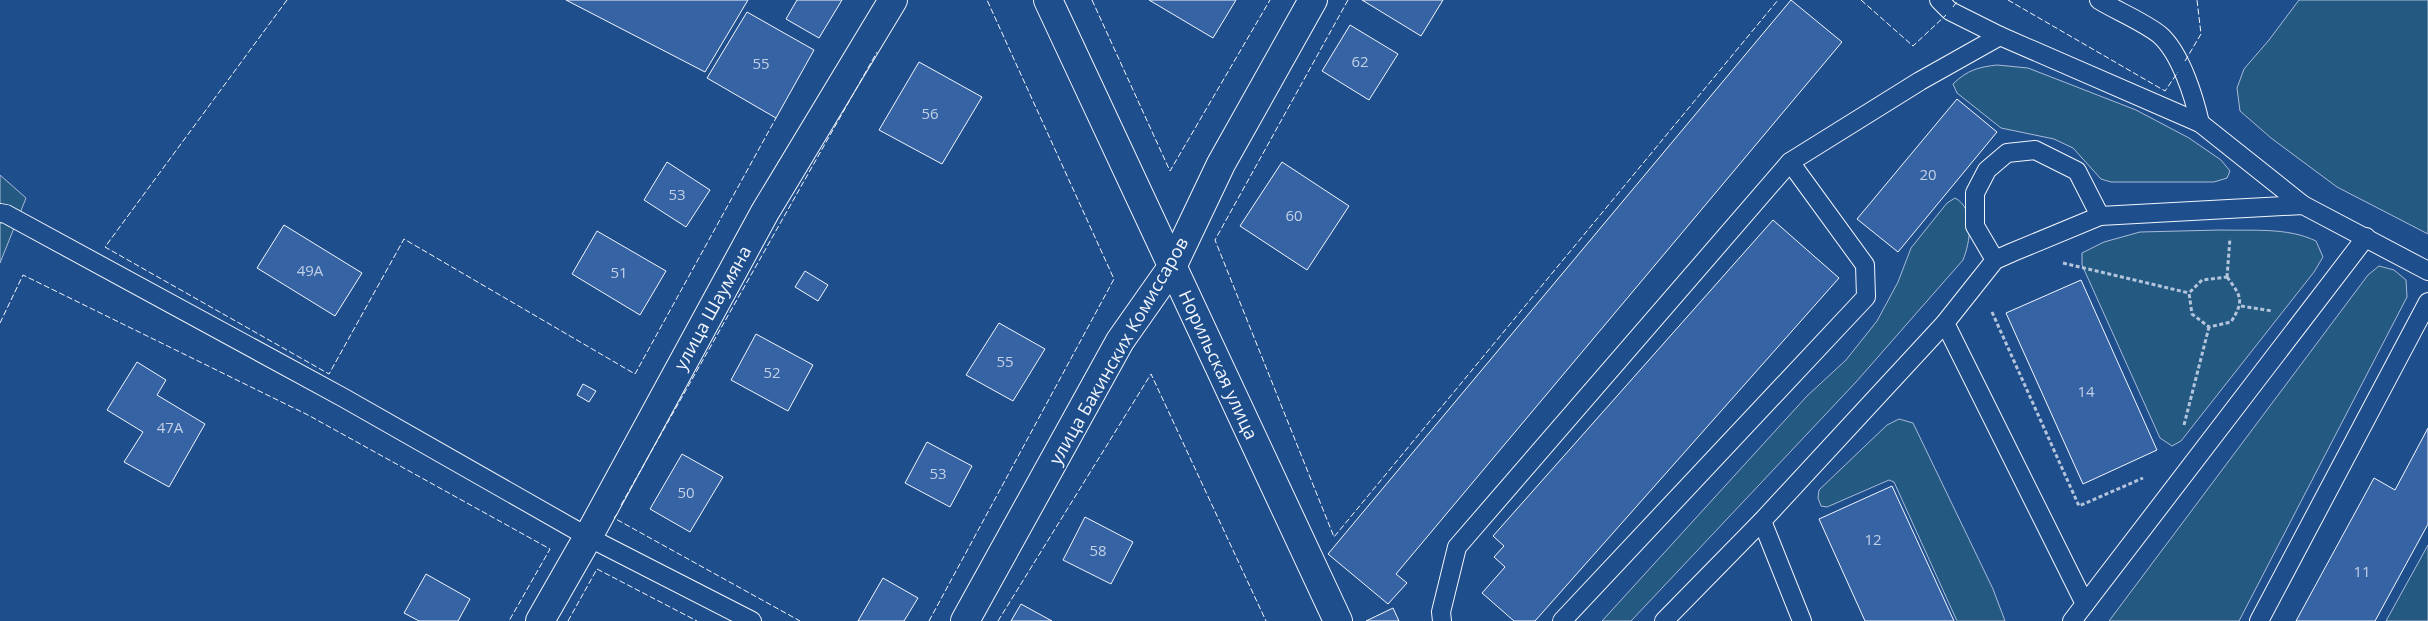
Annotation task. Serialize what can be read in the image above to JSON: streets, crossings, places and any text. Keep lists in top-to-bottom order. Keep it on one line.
{"streets":{"street":["улица Шаумяна","улица Бакинских Комиссаров","Норильская улица"]},"crossings":[["улица Бакинских Комиссаров","Норильская улица"]],"house_numbers":["62","55","56","20","53","60","49А","51","55","52","14","47А","53","50","12","58","11"]}
